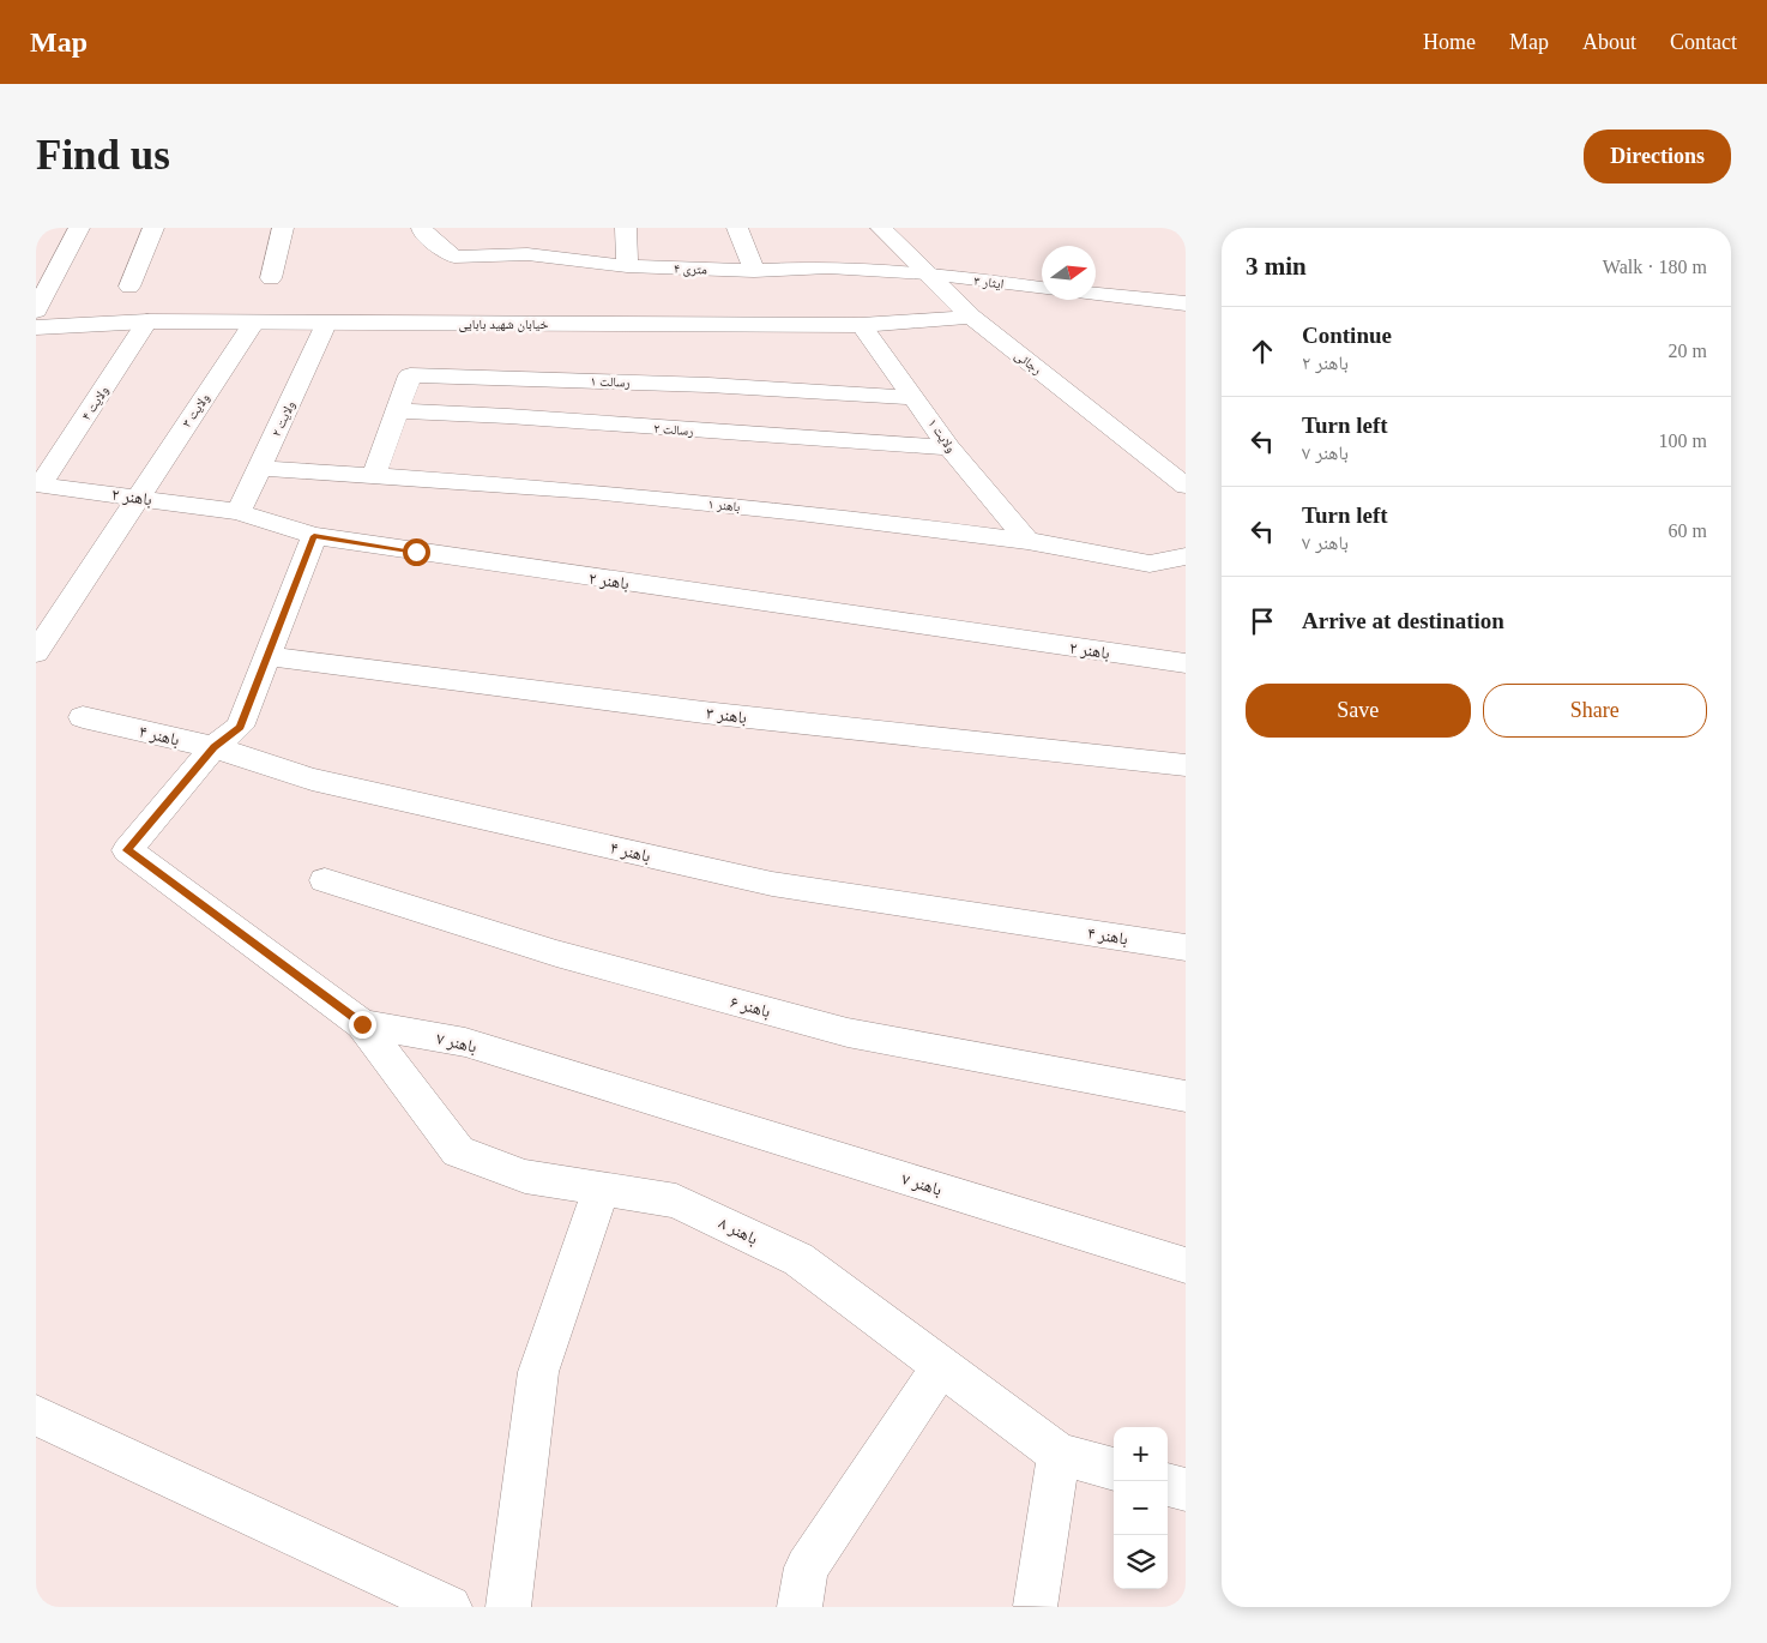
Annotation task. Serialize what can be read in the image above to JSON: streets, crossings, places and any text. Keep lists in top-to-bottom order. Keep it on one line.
{"streets":{"street":["۴ متری","ایثار ۳","خیابان شهید بابایی","رجائی","رسالت ۱","ولایت ۴","ولایت ۳","ولایت ۲","رسالت ۲","ولایت ۱","باهنر ۲","باهنر ۱","باهنر ۳","باهنر ۴","باهنر ۶","باهنر ۷","باهنر ۸"]},"crossings":[["۴ متری","ایثار ۳"],["۴ متری","رجائی"],["ایثار ۳","رجائی"],["خیابان شهید بابایی","رجائی"],["خیابان شهید بابایی","ولایت ۴"],["خیابان شهید بابایی","ولایت ۳"],["خیابان شهید بابایی","ولایت ۲"],["خیابان شهید بابایی","ولایت ۱"],["رسالت ۱","رسالت ۲"],["رسالت ۱","ولایت ۱"],["رسالت ۱","باهنر ۱"],["ولایت ۴","باهنر ۲"],["ولایت ۳","باهنر ۲"],["ولایت ۲","باهنر ۲"],["ولایت ۲","باهنر ۱"],["رسالت ۲","ولایت ۱"],["ولایت ۱","باهنر ۱"],["باهنر ۲","باهنر ۷"],["باهنر ۳","باهنر ۷"],["باهنر ۴","باهنر ۷"],["باهنر ۷","باهنر ۸"]],"north":"right","page":{"header":"Map","nav":["Home","Map","About","Contact"],"buttons":["Directions",["Save","Share"]],"title":"Find us","heading":["3 min","Walk · 180 m"],"list":[["Continue","باهنر ۲","20 m"],["Turn left","باهنر ۷","100 m"],["Turn left","باهنر ۷","60 m"],"Arrive at destination"],"map_buttons":["+","−"]}}
